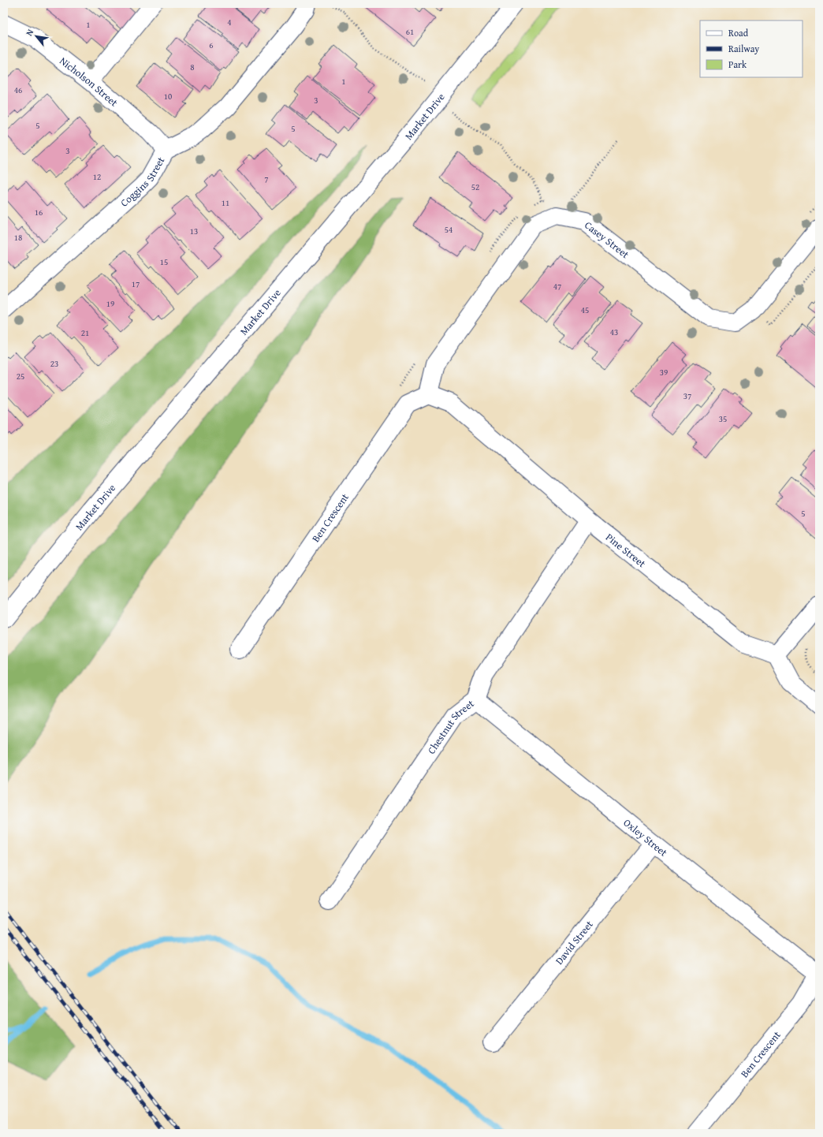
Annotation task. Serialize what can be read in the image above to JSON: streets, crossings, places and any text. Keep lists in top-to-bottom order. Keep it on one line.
{"streets":{"street":["Nicholson Street","Market Drive","Coggins Street","Casey Street","Ben Crescent","Pine Street","Chestnut Street","Oxley Street","David Street"]},"crossings":[["Nicholson Street","Coggins Street"],["Ben Crescent","Pine Street"],["Ben Crescent","Oxley Street"],["Pine Street","Chestnut Street"],["Chestnut Street","Oxley Street"],["Oxley Street","David Street"]],"house_numbers":["4","1","61","6","8","1","46","10","3","5","5","3","12","7","52","11","16","54","13","18","15","17","47","19","45","43","21","23","39","25","37","35","5"],"legend":["Road","Railway","Park"],"north":"top left"}
